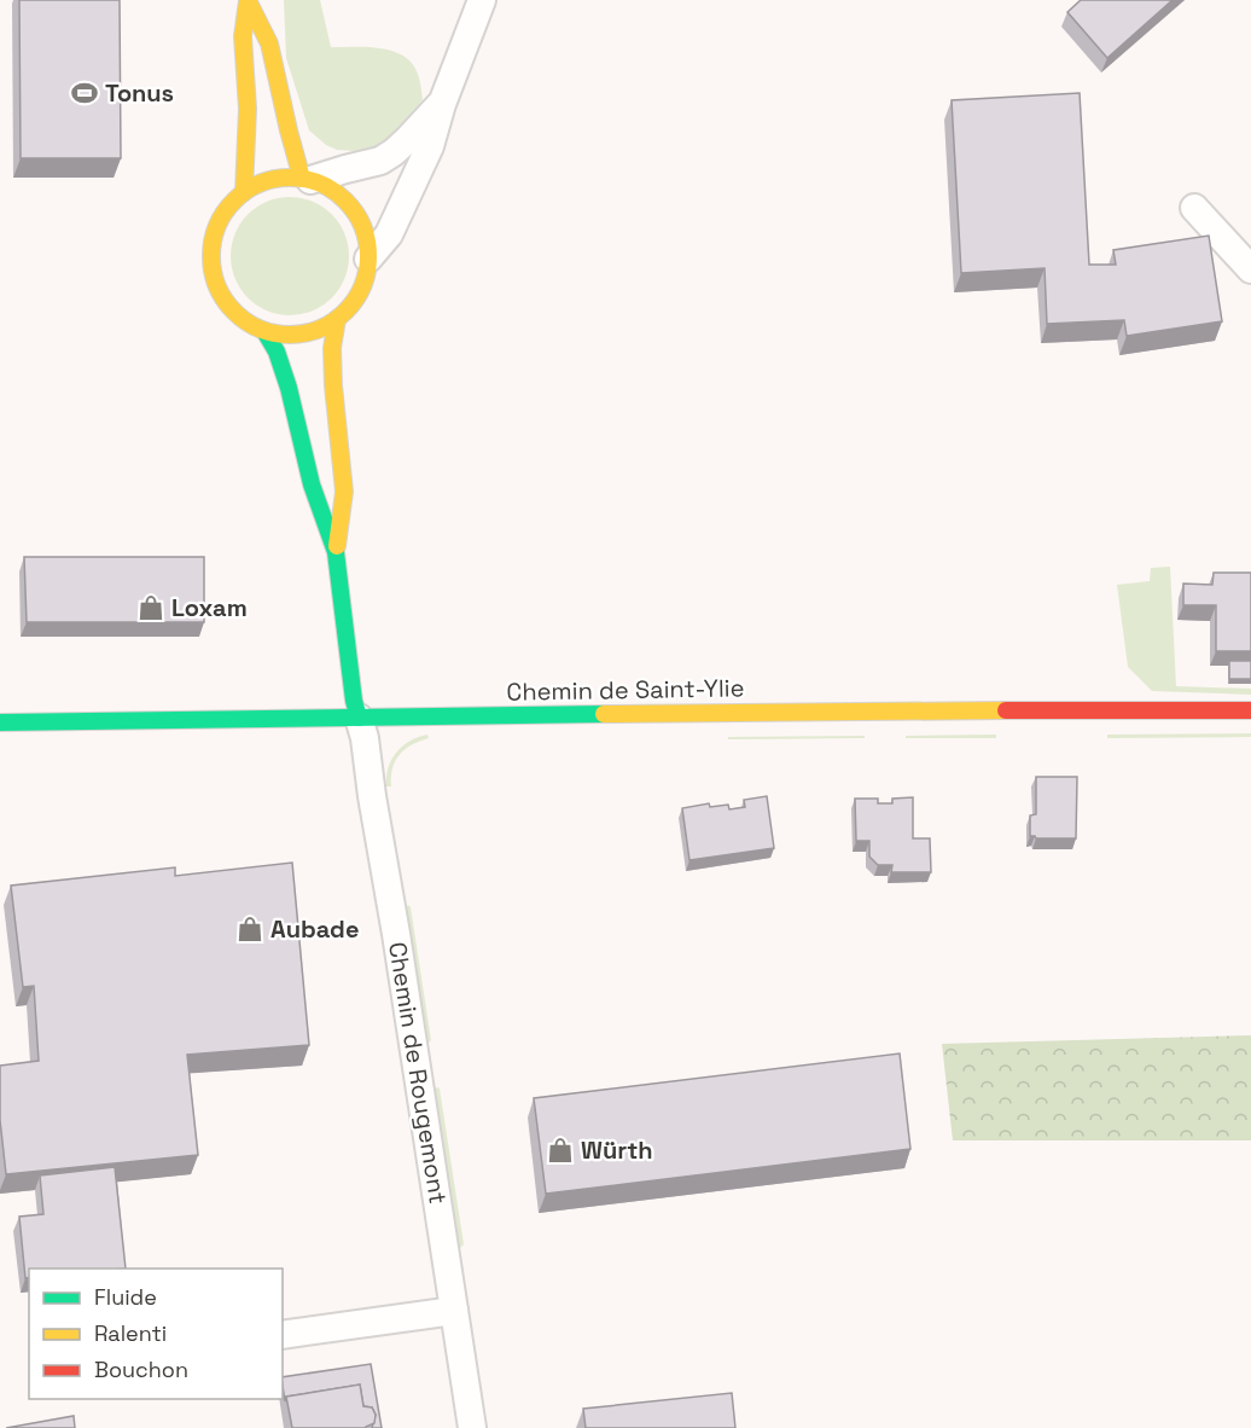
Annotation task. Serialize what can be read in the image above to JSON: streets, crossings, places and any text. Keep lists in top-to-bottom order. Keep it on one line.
{"streets":{"street":["Chemin de Saint-Ylie","Chemin de Rougemont"]},"crossings":[["Chemin de Saint-Ylie","Chemin de Rougemont"]],"places":{"sports":["Tonus"],"shop":["Loxam","Aubade","Würth"]},"legend":["Fluide","Ralenti","Bouchon"]}
